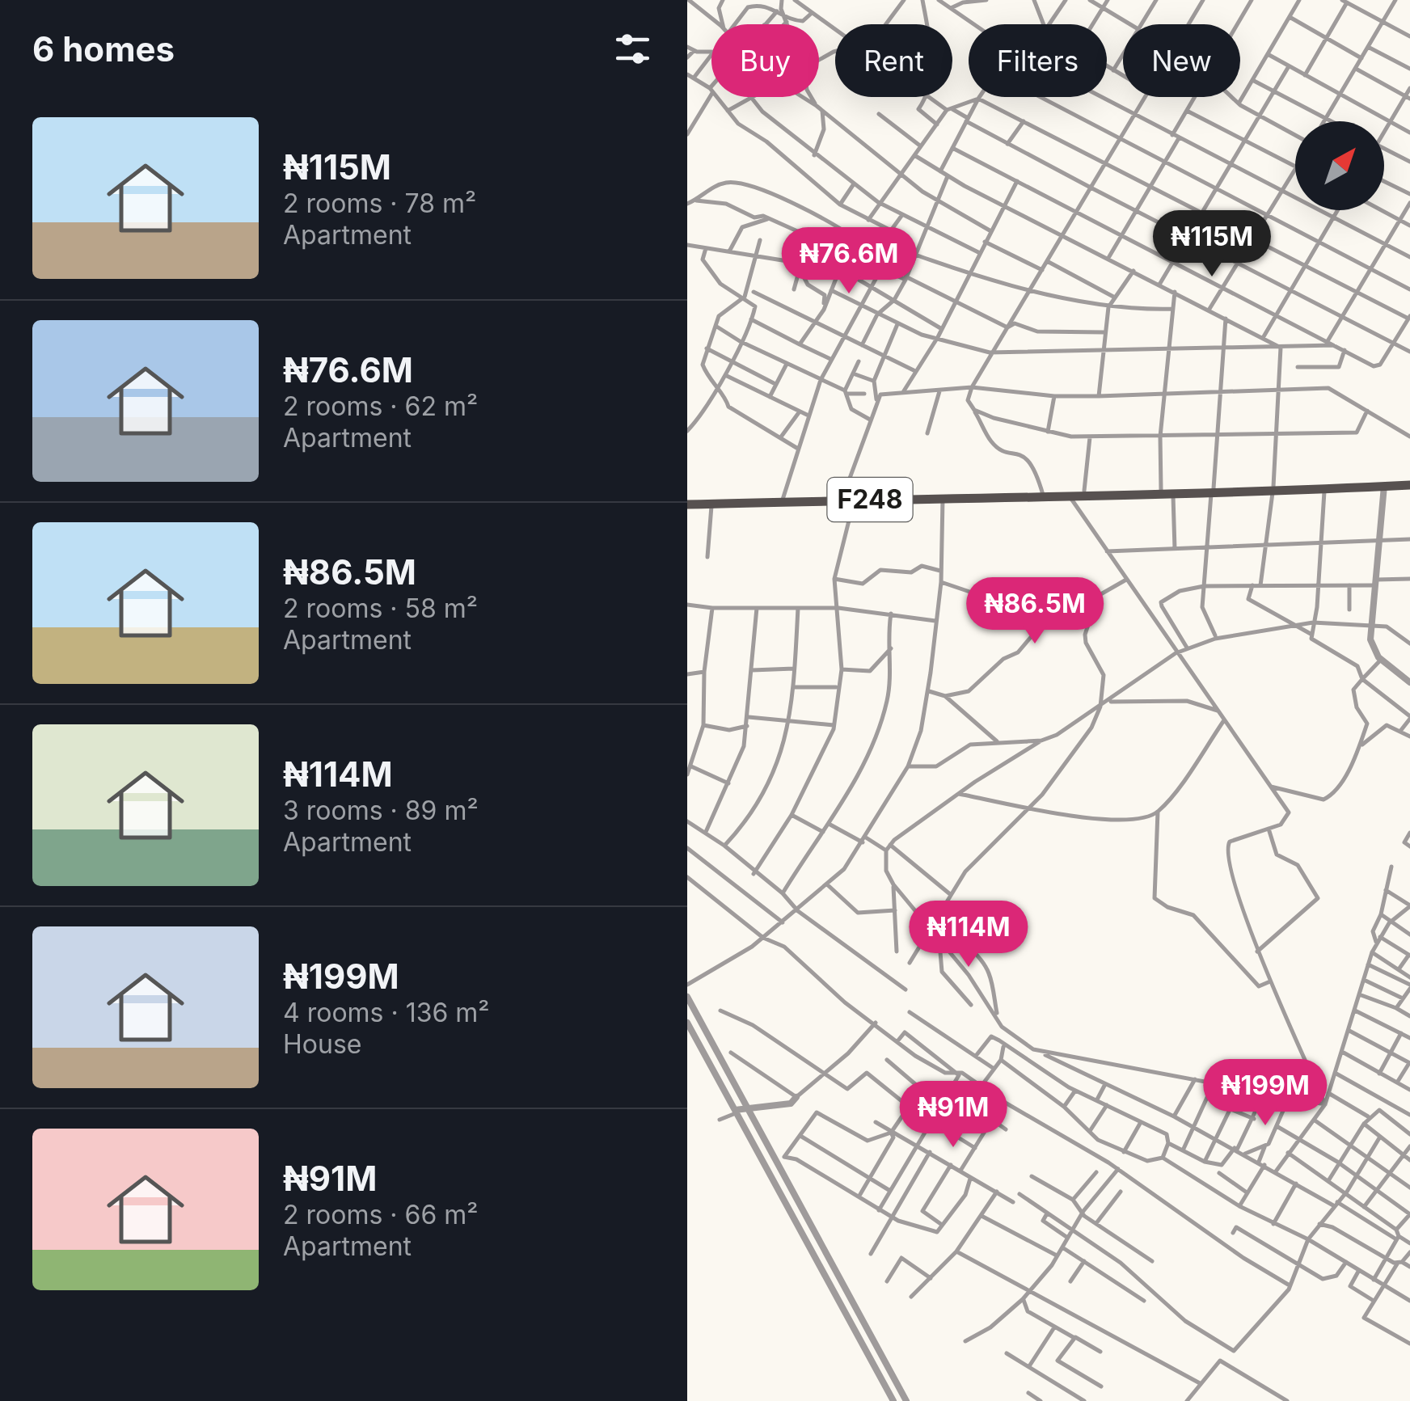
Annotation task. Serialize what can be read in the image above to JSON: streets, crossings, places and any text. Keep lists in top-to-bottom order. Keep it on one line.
{"streets":{"main road":["F248"]},"north":"top right","page":{"heading":"6 homes","chip":["Buy","Rent","Filters","New"],"list":[{"name":"₦115M","note":"2 rooms · 78 m² · Apartment"},{"name":"₦76.6M","note":"2 rooms · 62 m² · Apartment"},{"name":"₦86.5M","note":"2 rooms · 58 m² · Apartment"},{"name":"₦114M","note":"3 rooms · 89 m² · Apartment"},{"name":"₦199M","note":"4 rooms · 136 m² · House"},{"name":"₦91M","note":"2 rooms · 66 m² · Apartment"}],"price":["₦115M","₦76.6M","₦86.5M","₦114M","₦199M","₦91M"]}}
